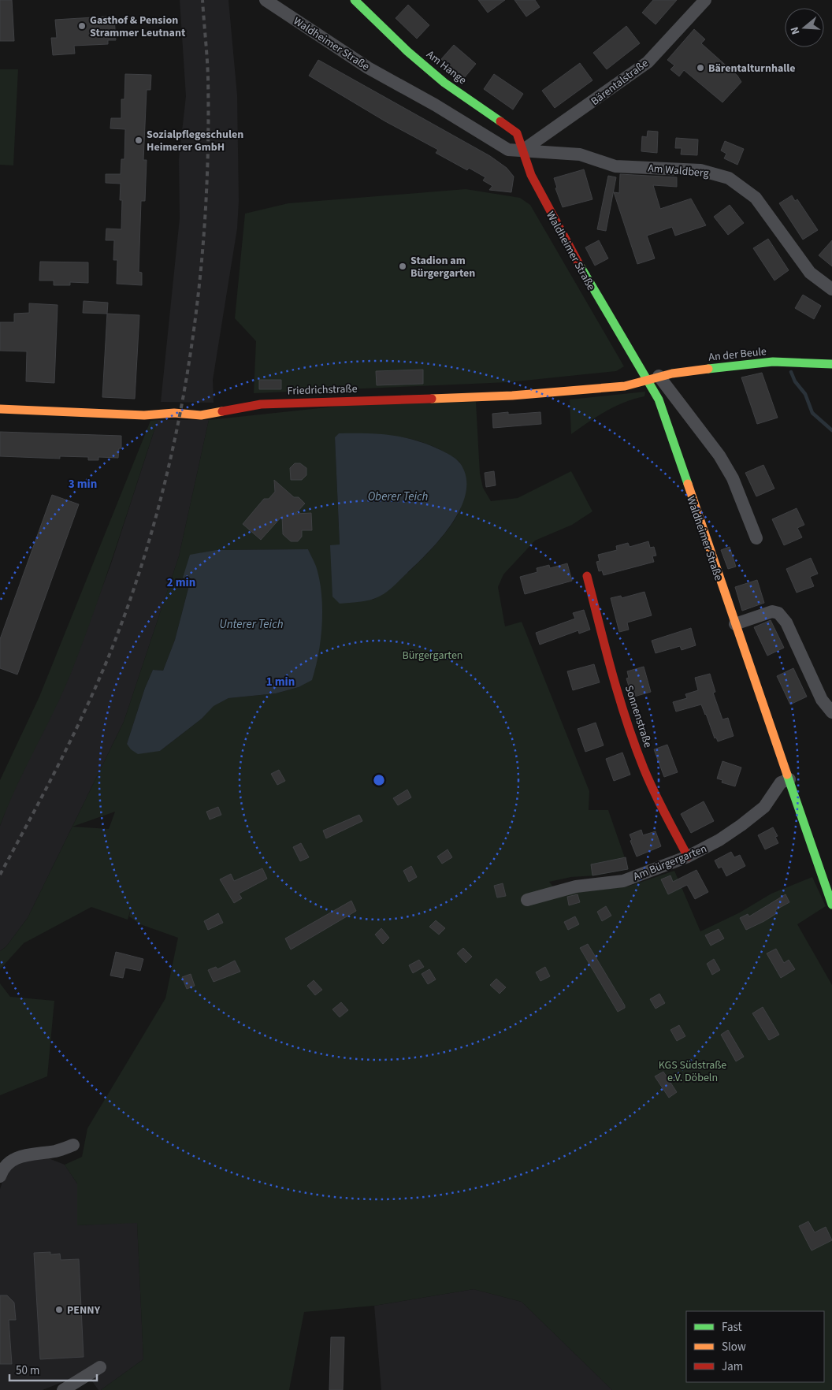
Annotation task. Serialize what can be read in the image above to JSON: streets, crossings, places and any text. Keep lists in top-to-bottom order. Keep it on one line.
{"streets":{"street":["Waldheimer Straße","Am Hange","Bärentalstraße","Am Waldberg","An der Beule","Friedrichstraße","Sonnenstraße","Am Bürgergarten"]},"crossings":[["Waldheimer Straße","Am Hange"],["Waldheimer Straße","Bärentalstraße"],["Waldheimer Straße","Am Waldberg"],["Waldheimer Straße","An der Beule"],["Waldheimer Straße","Friedrichstraße"],["Waldheimer Straße","Am Bürgergarten"],["Am Hange","Bärentalstraße"],["Am Hange","Am Waldberg"],["Bärentalstraße","Am Waldberg"],["An der Beule","Friedrichstraße"],["Sonnenstraße","Am Bürgergarten"]],"water":["Oberer Teich","Unterer Teich"],"parks":["Bürgergarten","KGS Südstraße e.V. Döbeln"],"places":["Gasthof & Pension Strammer Leutnant","Bärentalturnhalle","Sozialpflegeschulen Heimerer GmbH","Stadion am Bürgergarten","PENNY"],"legend":["Fast","Slow","Jam"],"scale_bar":"50 m","north":"left","rings":["3 min","2 min","1 min"]}
